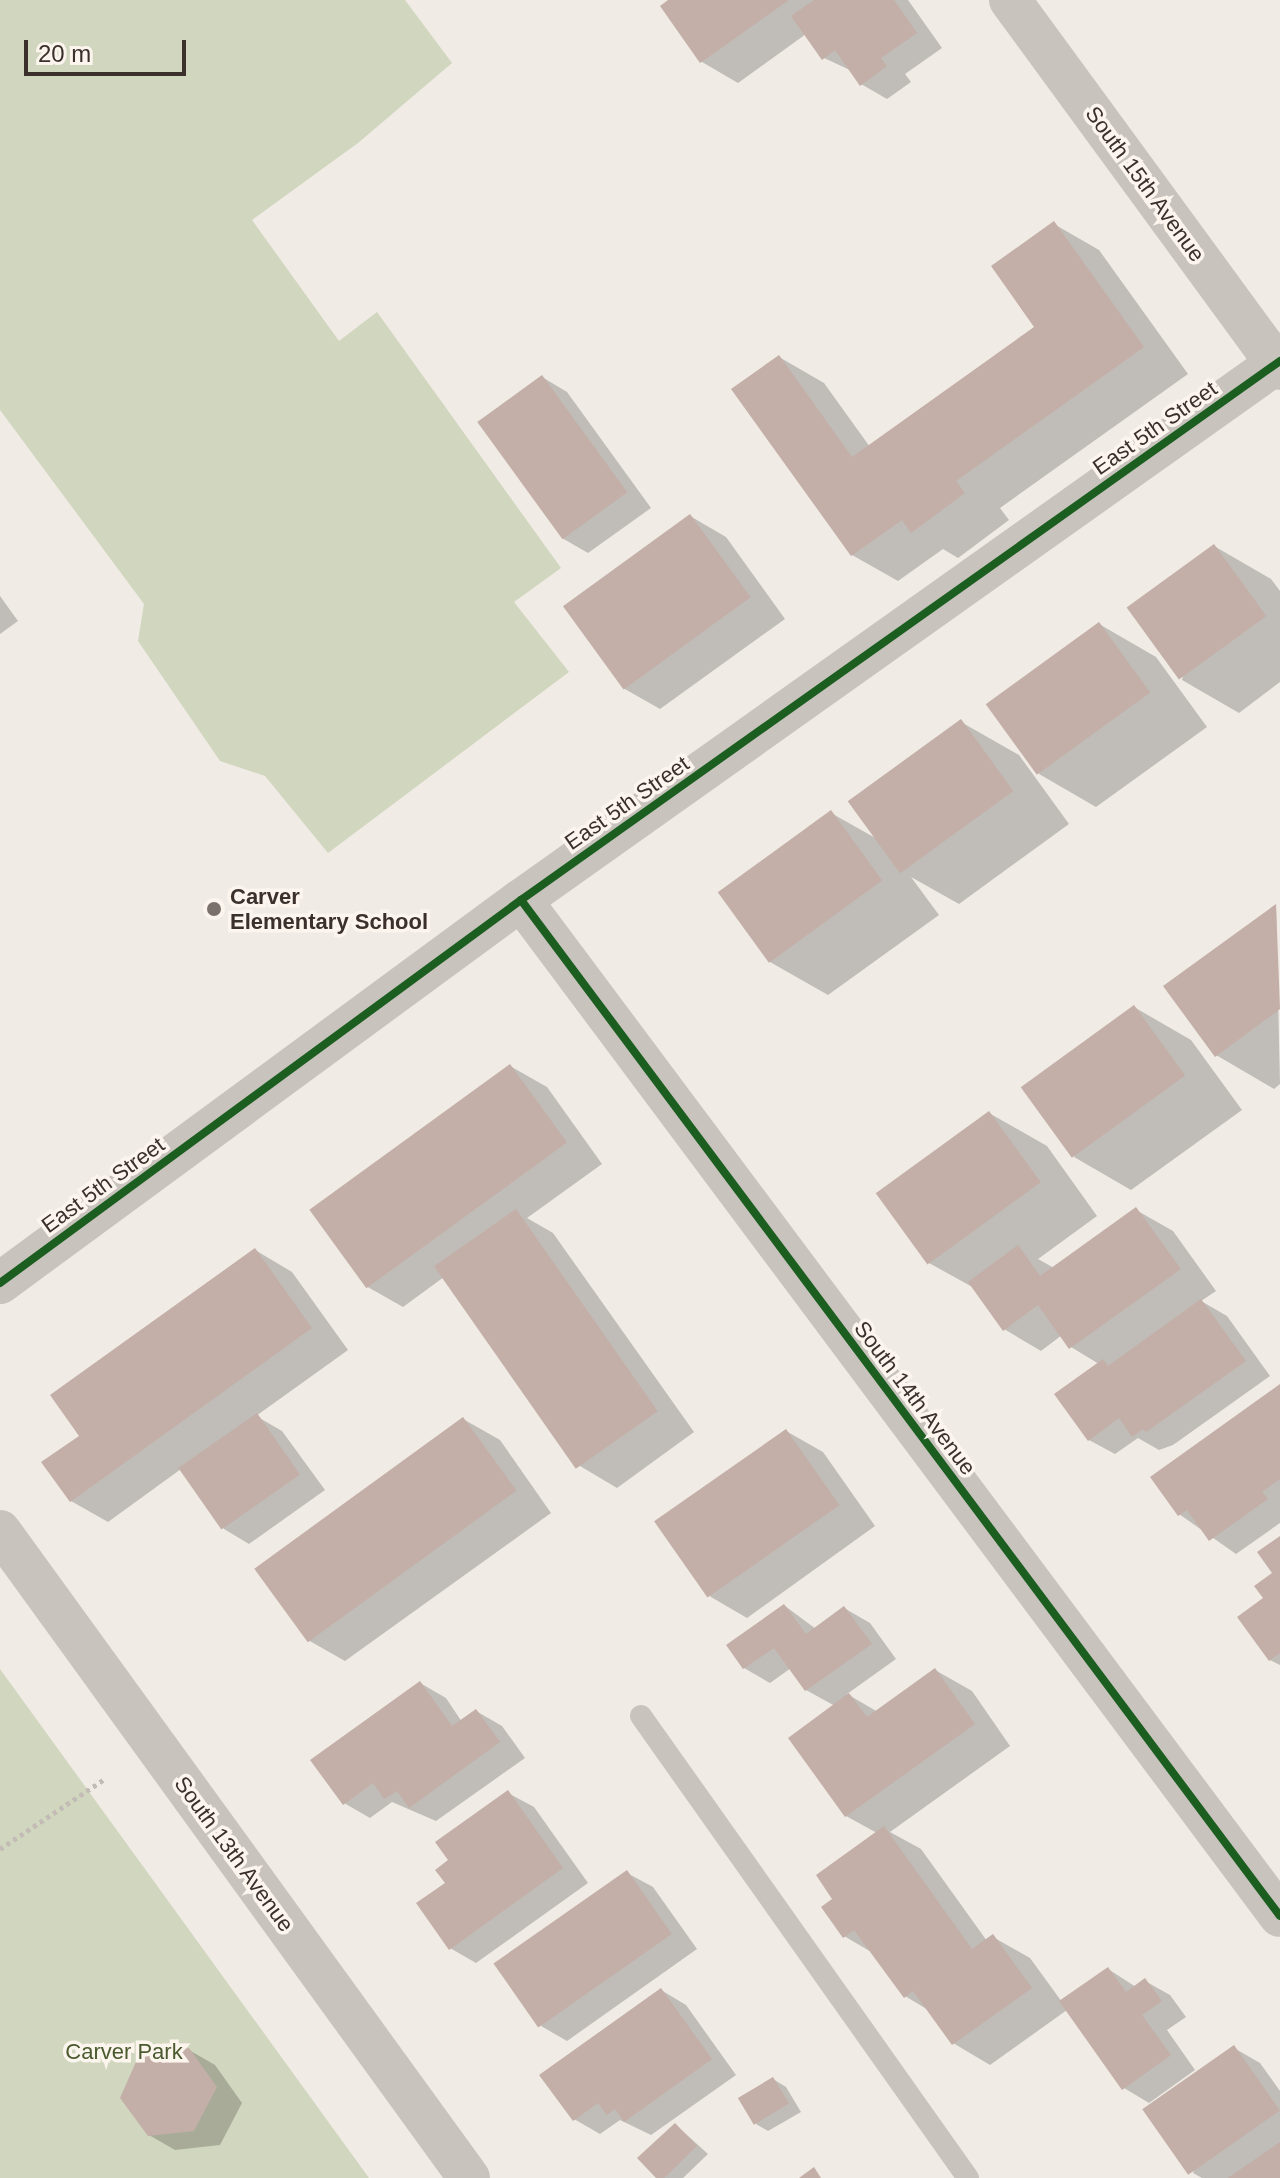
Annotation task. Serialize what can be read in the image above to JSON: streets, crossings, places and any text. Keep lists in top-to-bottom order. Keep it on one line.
{"streets":{"street":["South 15th Avenue","East 5th Street","South 14th Avenue","South 13th Avenue"]},"crossings":[["South 15th Avenue","East 5th Street"],["East 5th Street","South 14th Avenue"]],"parks":["Carver Park"],"places":["Carver Elementary School"],"scale_bar":"20 m"}
